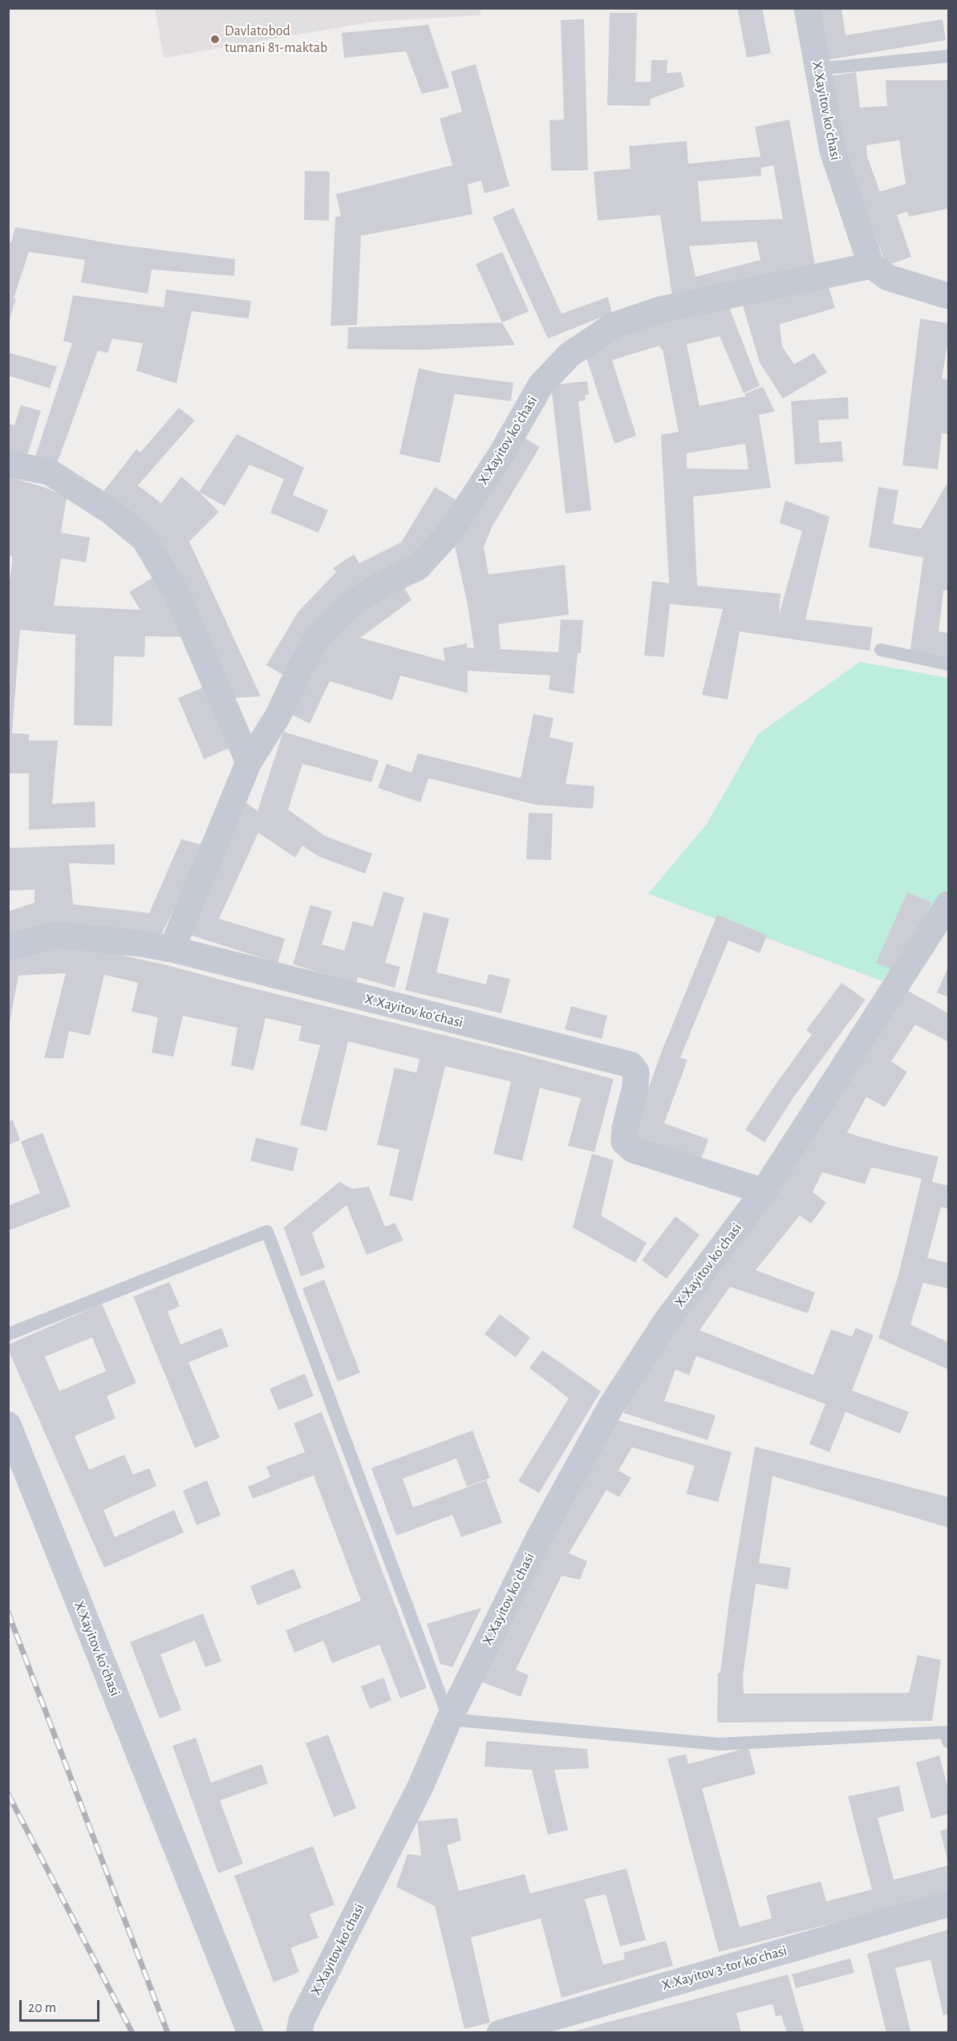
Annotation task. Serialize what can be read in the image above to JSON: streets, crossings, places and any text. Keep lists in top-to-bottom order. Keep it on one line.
{"streets":{"street":["X.Xayitov koʻchasi","X.Xayitov 3-tor koʼchasi"]},"places":["Davlatobod tumani 81-maktab"],"scale_bar":"20 m"}
